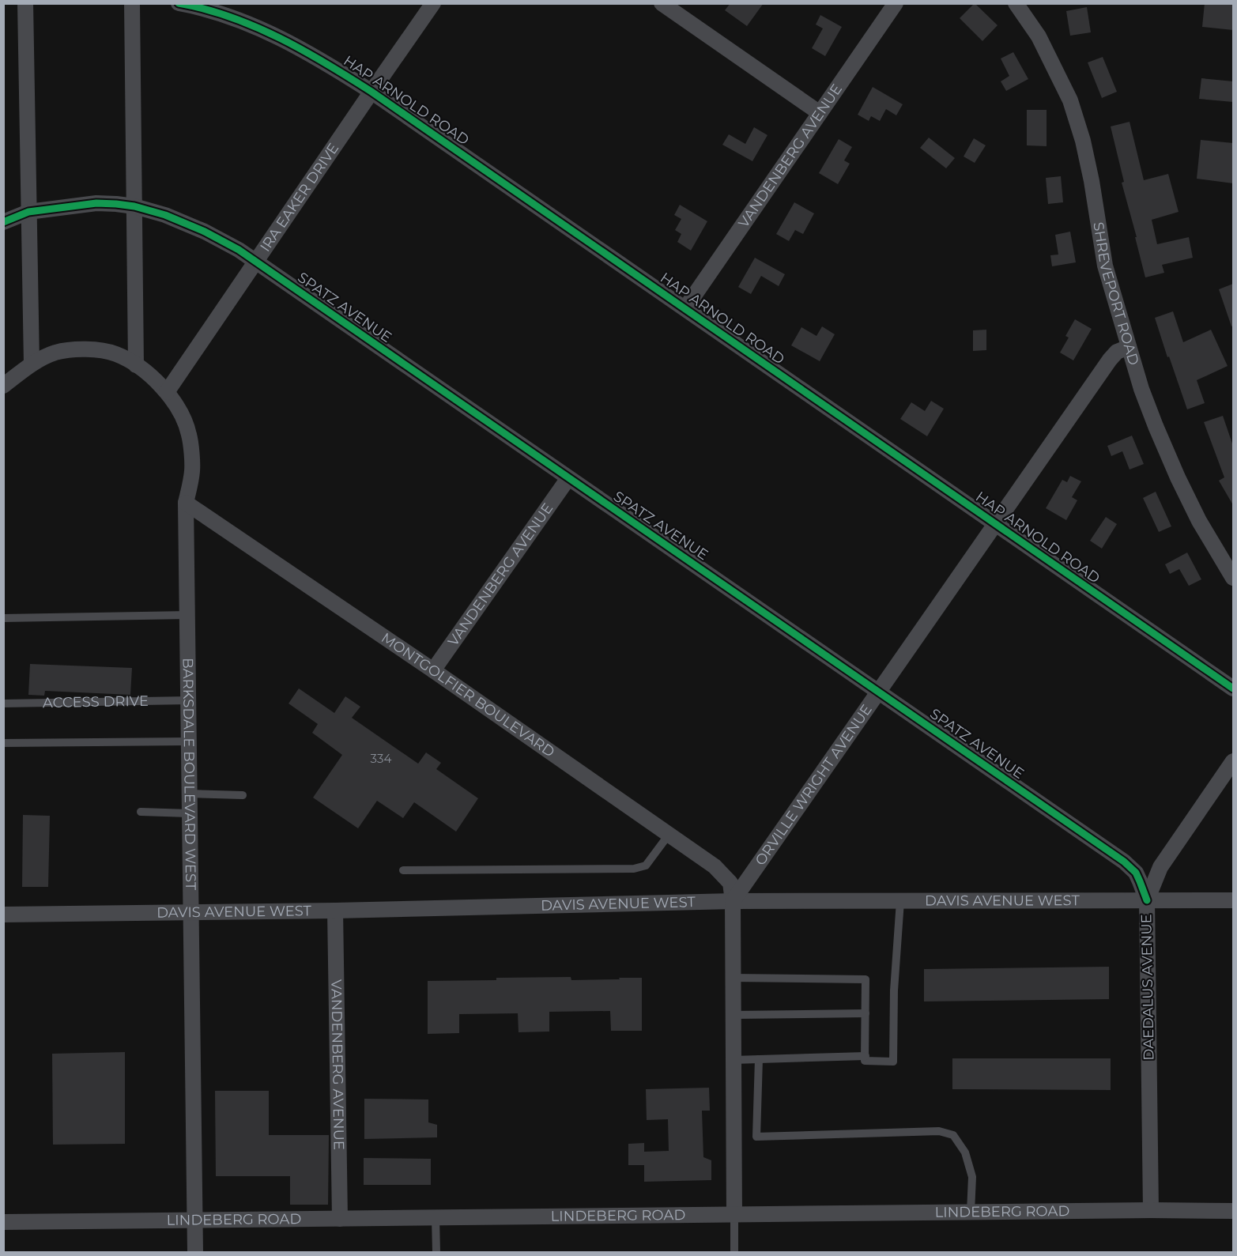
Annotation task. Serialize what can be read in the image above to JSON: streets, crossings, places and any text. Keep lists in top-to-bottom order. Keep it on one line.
{"streets":{"street":["HAP ARNOLD ROAD","VANDENBERG AVENUE","IRA EAKER DRIVE","SHREVEPORT ROAD","SPATZ AVENUE","MONTGOLFIER BOULEVARD","BARKSDALE BOULEVARD WEST","ORVILLE WRIGHT AVENUE","DAVIS AVENUE WEST","DAEDALUS AVENUE","LINDEBERG ROAD"],"lane":["ACCESS DRIVE"]},"crossings":[["HAP ARNOLD ROAD","VANDENBERG AVENUE"],["HAP ARNOLD ROAD","IRA EAKER DRIVE"],["HAP ARNOLD ROAD","ORVILLE WRIGHT AVENUE"],["VANDENBERG AVENUE","SPATZ AVENUE"],["VANDENBERG AVENUE","MONTGOLFIER BOULEVARD"],["VANDENBERG AVENUE","DAVIS AVENUE WEST"],["VANDENBERG AVENUE","LINDEBERG ROAD"],["IRA EAKER DRIVE","SPATZ AVENUE"],["IRA EAKER DRIVE","BARKSDALE BOULEVARD WEST"],["SHREVEPORT ROAD","ORVILLE WRIGHT AVENUE"],["SPATZ AVENUE","ORVILLE WRIGHT AVENUE"],["SPATZ AVENUE","DAVIS AVENUE WEST"],["SPATZ AVENUE","DAEDALUS AVENUE"],["MONTGOLFIER BOULEVARD","BARKSDALE BOULEVARD WEST"],["MONTGOLFIER BOULEVARD","ORVILLE WRIGHT AVENUE"],["MONTGOLFIER BOULEVARD","DAVIS AVENUE WEST"],["ACCESS DRIVE","BARKSDALE BOULEVARD WEST"],["BARKSDALE BOULEVARD WEST","DAVIS AVENUE WEST"],["BARKSDALE BOULEVARD WEST","LINDEBERG ROAD"],["ORVILLE WRIGHT AVENUE","DAVIS AVENUE WEST"],["DAVIS AVENUE WEST","DAEDALUS AVENUE"],["DAEDALUS AVENUE","LINDEBERG ROAD"]],"house_numbers":["334"]}
